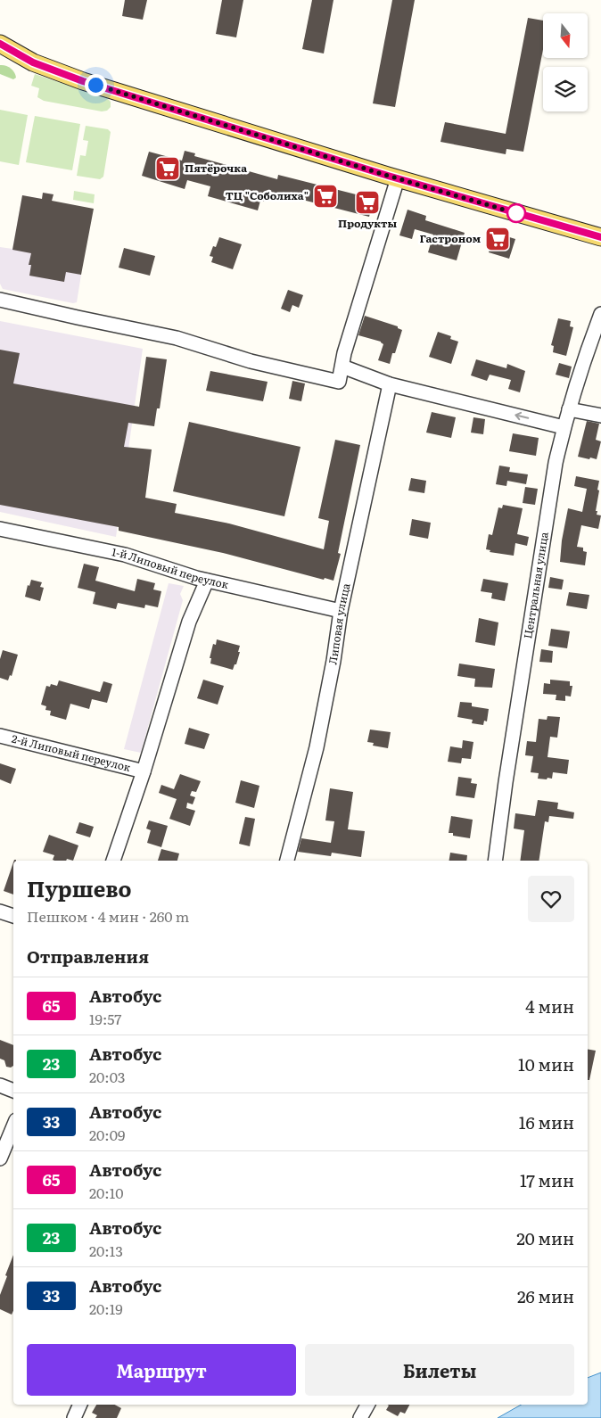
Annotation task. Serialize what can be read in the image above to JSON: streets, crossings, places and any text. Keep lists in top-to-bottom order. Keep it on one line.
{"streets":{"street":["1-й Липовый переулок","Центральная улица","Липовая улица","2-й Липовый переулок"]},"crossings":[["1-й Липовый переулок","Липовая улица"]],"places":{"supermarket":["Пятёрочка","ТЦ \"Соболиха\"","Продукты","Гастроном"]},"lines":["bus line 65"],"north":"bottom","page":{"heading":[["Пуршево","Пешком · 4 мин · 260 m"],"Отправления"],"list":[{"mark":"65","name":"Автобус","note":"19:57","value":"4 мин"},{"mark":"23","name":"Автобус","note":"20:03","value":"10 мин"},{"mark":"33","name":"Автобус","note":"20:09","value":"16 мин"},{"mark":"65","name":"Автобус","note":"20:10","value":"17 мин"},{"mark":"23","name":"Автобус","note":"20:13","value":"20 мин"},{"mark":"33","name":"Автобус","note":"20:19","value":"26 мин"}],"buttons":["Маршрут","Билеты"]}}
